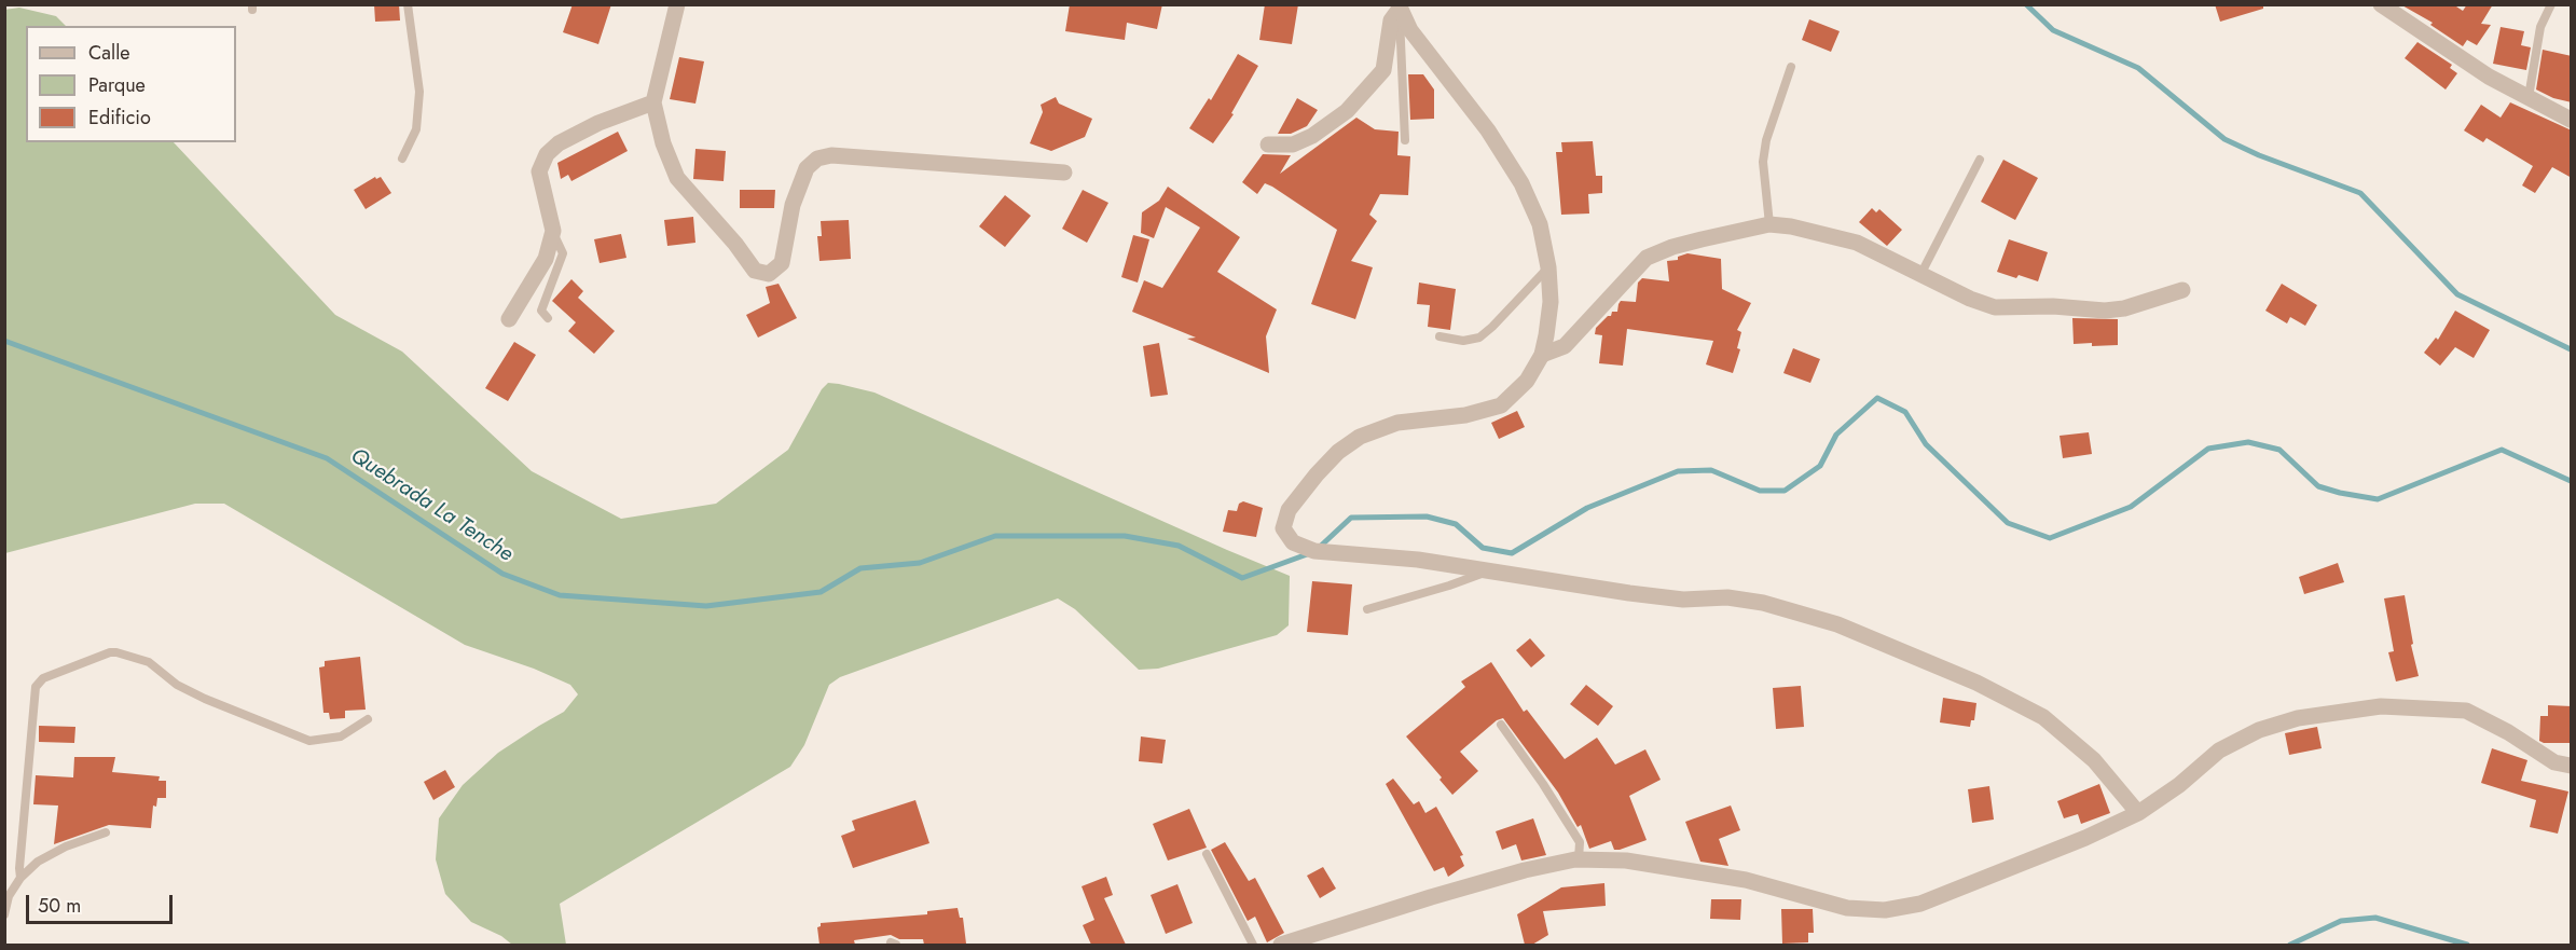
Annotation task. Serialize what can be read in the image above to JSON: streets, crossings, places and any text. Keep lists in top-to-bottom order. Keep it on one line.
{"water":["Quebrada La Tenche"],"legend":["Calle","Parque","Edificio"],"scale_bar":"50 m"}
